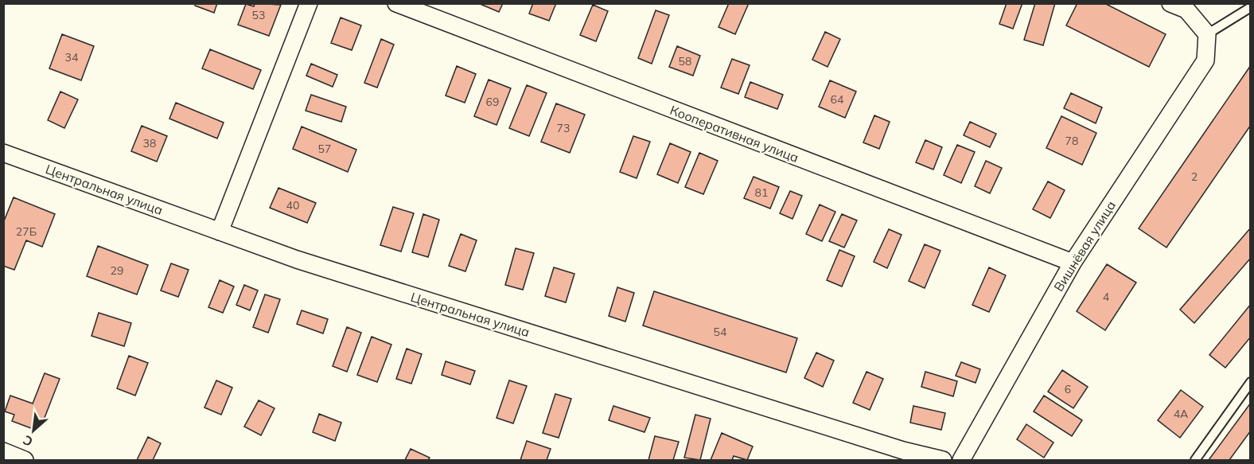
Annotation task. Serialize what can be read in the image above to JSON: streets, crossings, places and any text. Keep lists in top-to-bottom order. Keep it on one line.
{"streets":{"street":["Кооперативная улица","Центральная улица","Вишнёвая улица"]},"crossings":[["Кооперативная улица","Вишнёвая улица"]],"house_numbers":["53","34","58","64","69","73","78","38","57","2","81","40","27Б","29","4","54","6","4А"],"north":"bottom left"}
